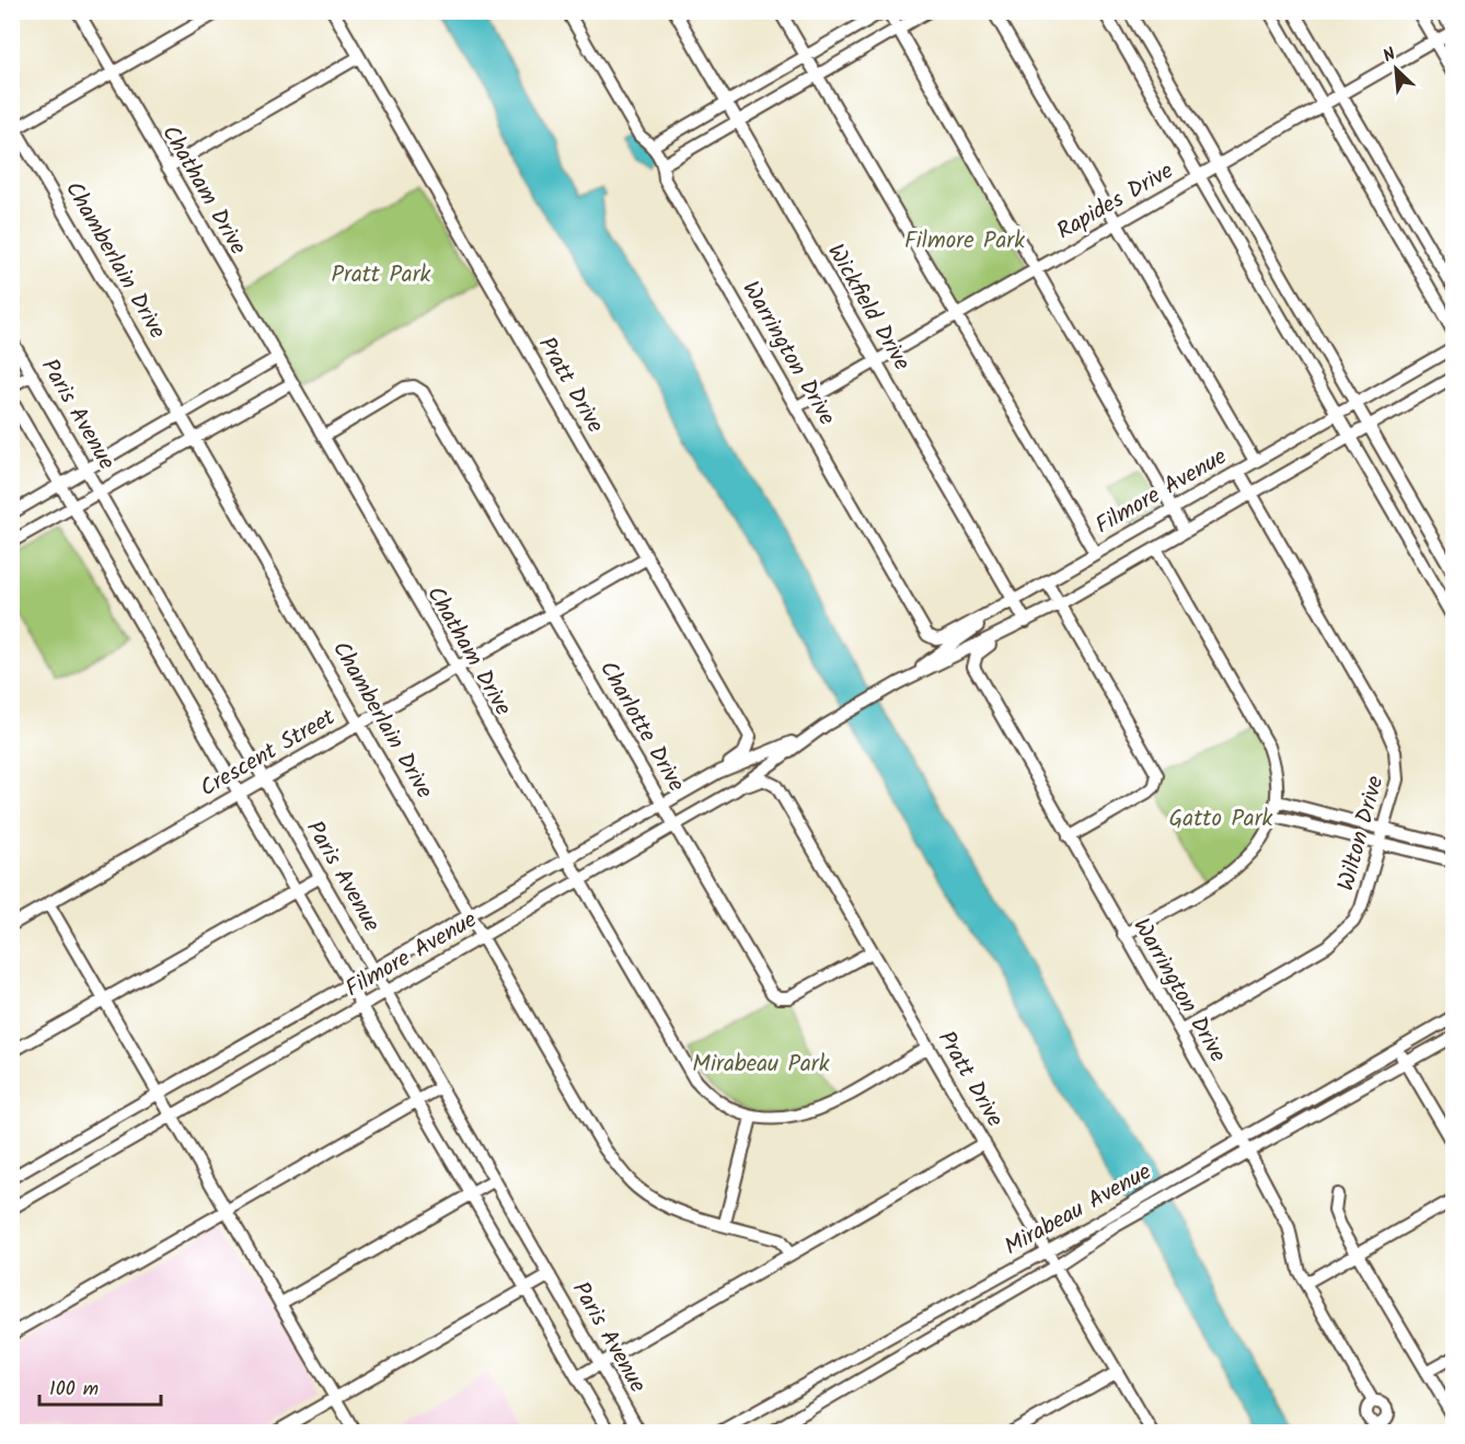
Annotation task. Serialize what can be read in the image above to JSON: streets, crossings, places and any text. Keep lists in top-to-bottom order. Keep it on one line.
{"streets":{"street":["Chatham Drive","Rapides Drive","Chamberlain Drive","Wickfield Drive","Warrington Drive","Pratt Drive","Paris Avenue","Filmore Avenue","Charlotte Drive","Crescent Street","Wilton Drive","Mirabeau Avenue"]},"crossings":[["Chatham Drive","Pratt Drive"],["Chatham Drive","Filmore Avenue"],["Chatham Drive","Charlotte Drive"],["Chatham Drive","Crescent Street"],["Rapides Drive","Wickfield Drive"],["Rapides Drive","Warrington Drive"],["Chamberlain Drive","Filmore Avenue"],["Chamberlain Drive","Crescent Street"],["Wickfield Drive","Warrington Drive"],["Wickfield Drive","Filmore Avenue"],["Warrington Drive","Filmore Avenue"],["Warrington Drive","Wilton Drive"],["Warrington Drive","Mirabeau Avenue"],["Pratt Drive","Filmore Avenue"],["Pratt Drive","Charlotte Drive"],["Pratt Drive","Crescent Street"],["Pratt Drive","Mirabeau Avenue"],["Paris Avenue","Filmore Avenue"],["Paris Avenue","Crescent Street"],["Filmore Avenue","Charlotte Drive"],["Filmore Avenue","Wilton Drive"],["Charlotte Drive","Crescent Street"]],"parks":["Filmore Park","Pratt Park","Gatto Park","Mirabeau Park"],"scale_bar":"100 m","north":"top left"}
